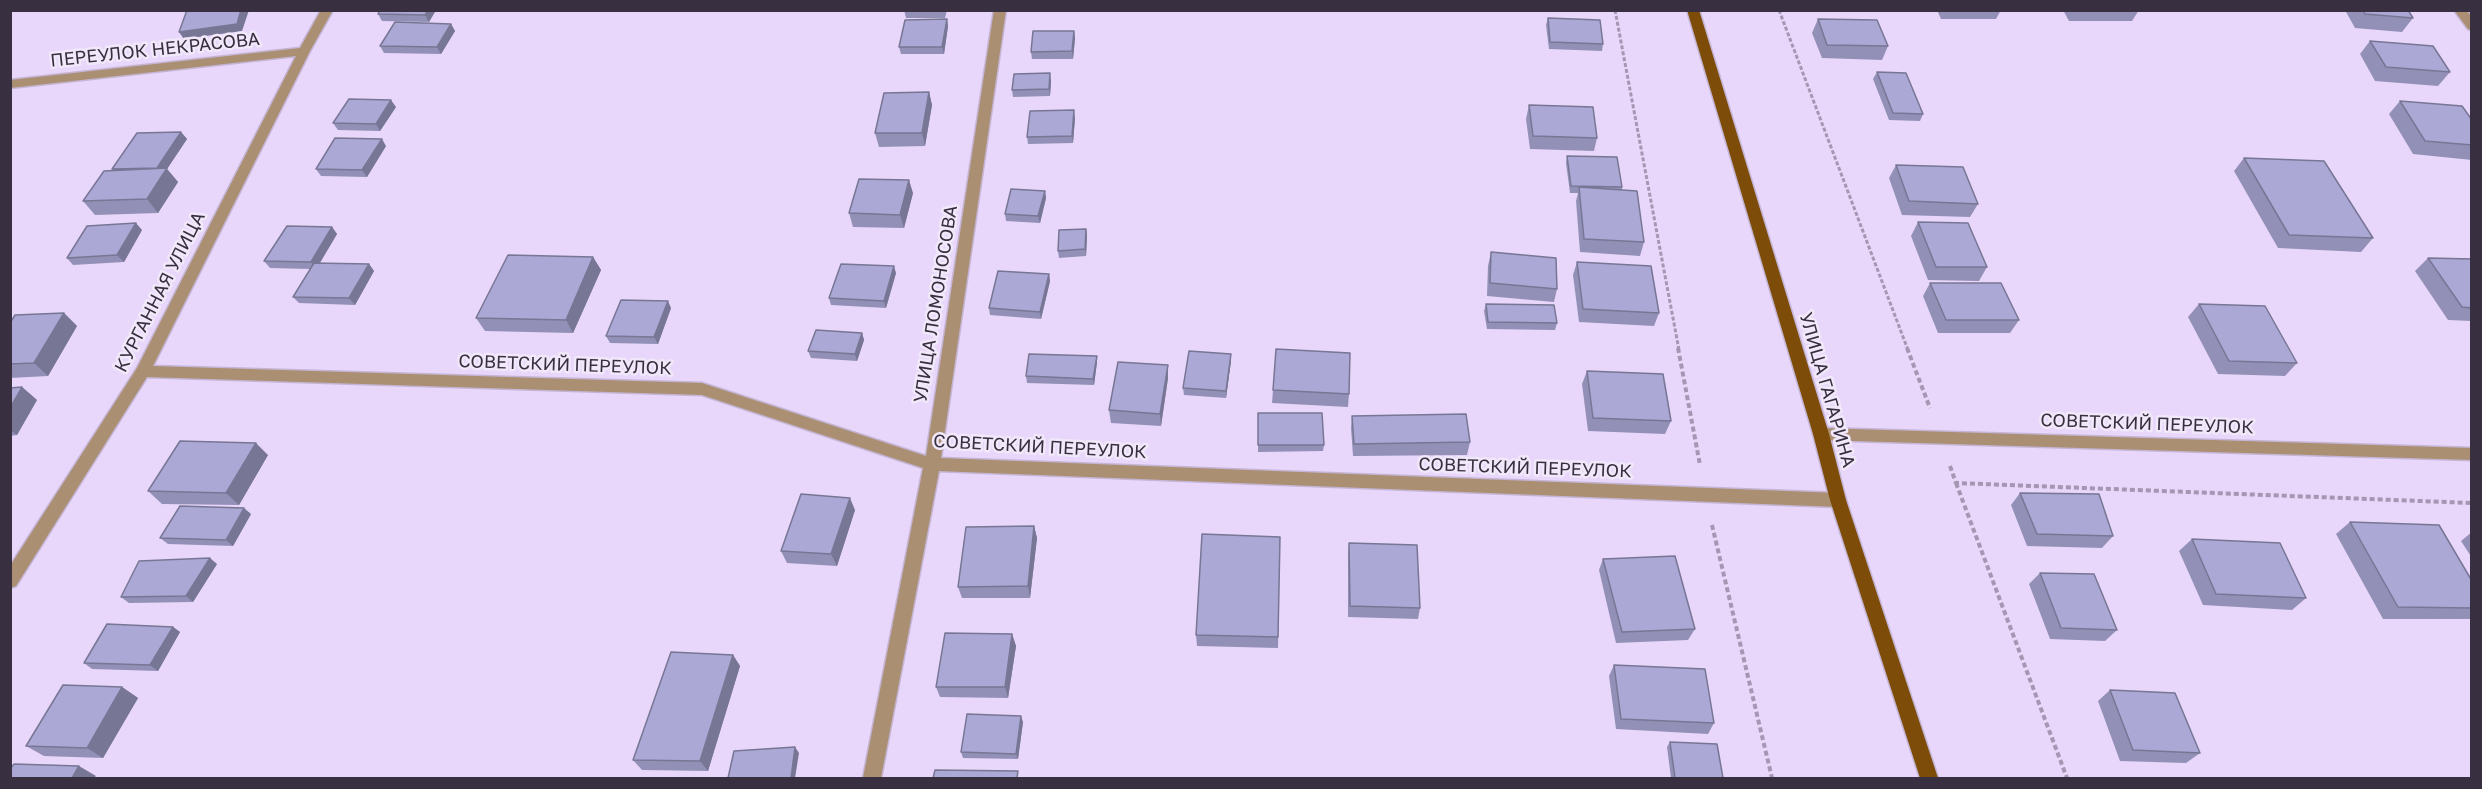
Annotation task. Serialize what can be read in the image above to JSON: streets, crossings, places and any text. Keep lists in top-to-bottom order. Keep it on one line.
{"streets":{"main road":["УЛИЦА ГАГАРИНА"],"street":["ПЕРЕУЛОК НЕКРАСОВА","КУРГАННАЯ УЛИЦА","УЛИЦА ЛОМОНОСОВА","СОВЕТСКИЙ ПЕРЕУЛОК"]},"crossings":[["ПЕРЕУЛОК НЕКРАСОВА","КУРГАННАЯ УЛИЦА"],["КУРГАННАЯ УЛИЦА","СОВЕТСКИЙ ПЕРЕУЛОК"],["УЛИЦА ЛОМОНОСОВА","СОВЕТСКИЙ ПЕРЕУЛОК"],["СОВЕТСКИЙ ПЕРЕУЛОК","УЛИЦА ГАГАРИНА"]]}
